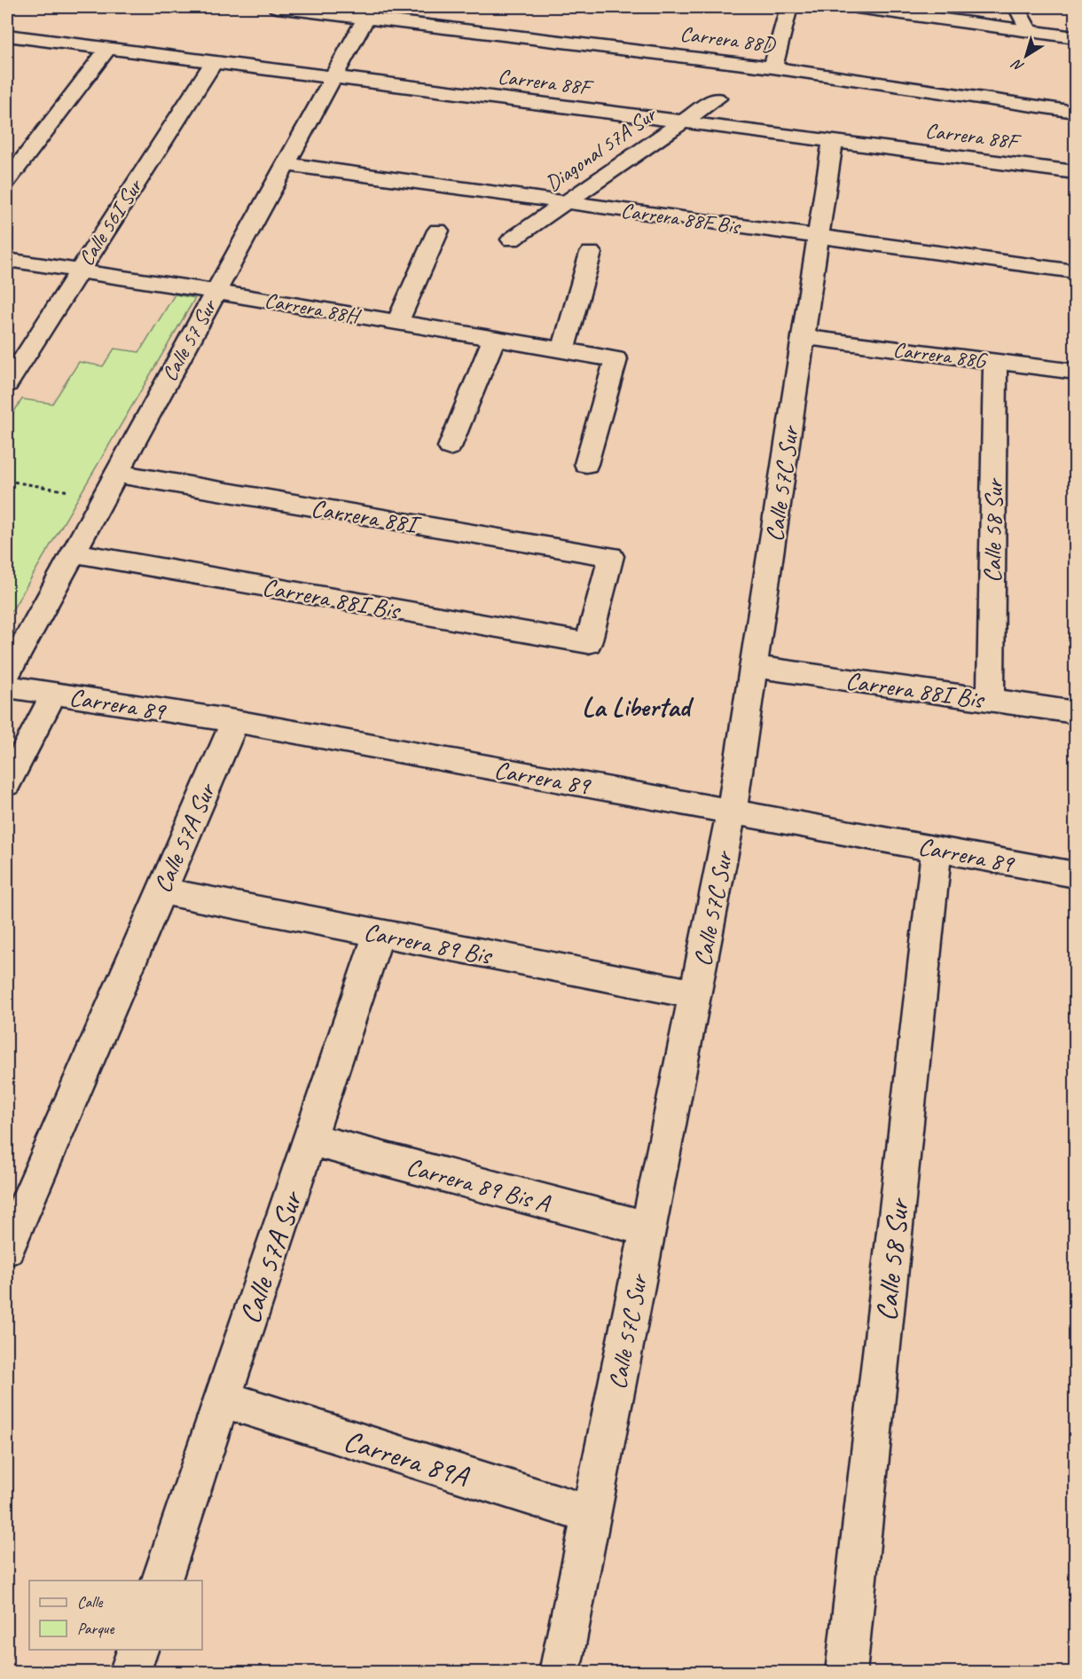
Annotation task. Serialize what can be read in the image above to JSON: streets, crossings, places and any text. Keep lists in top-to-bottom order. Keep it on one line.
{"streets":{"street":["Carrera 88D","Carrera 88F","Diagonal 57A Sur","Carrera 88F Bis","Calle 56I Sur","Carrera 88H","Calle 57 Sur","Carrera 88G","Calle 57C Sur","Carrera 88I","Calle 58 Sur","Carrera 88I Bis","Carrera 89","Calle 57A Sur","Carrera 89 Bis","Carrera 89 Bis A","Carrera 89A"]},"crossings":[["Carrera 88D","Calle 57 Sur"],["Carrera 88F","Diagonal 57A Sur"],["Carrera 88F","Calle 56I Sur"],["Carrera 88F","Calle 57 Sur"],["Carrera 88F","Calle 57C Sur"],["Diagonal 57A Sur","Carrera 88F Bis"],["Carrera 88F Bis","Calle 57 Sur"],["Carrera 88F Bis","Calle 57C Sur"],["Calle 56I Sur","Carrera 88H"],["Carrera 88H","Calle 57 Sur"],["Calle 57 Sur","Carrera 88I"],["Calle 57 Sur","Carrera 88I Bis"],["Carrera 88G","Calle 57C Sur"],["Carrera 88G","Calle 58 Sur"],["Calle 57C Sur","Carrera 88I Bis"],["Calle 57C Sur","Carrera 89"],["Calle 57C Sur","Carrera 89 Bis"],["Calle 57C Sur","Carrera 89 Bis A"],["Calle 57C Sur","Carrera 89A"],["Carrera 88I","Carrera 88I Bis"],["Calle 58 Sur","Carrera 88I Bis"],["Calle 58 Sur","Carrera 89"],["Carrera 89","Calle 57A Sur"],["Calle 57A Sur","Carrera 89 Bis"],["Calle 57A Sur","Carrera 89 Bis A"],["Calle 57A Sur","Carrera 89A"]],"districts":["La Libertad"],"legend":["Calle","Parque"],"north":"bottom left"}
